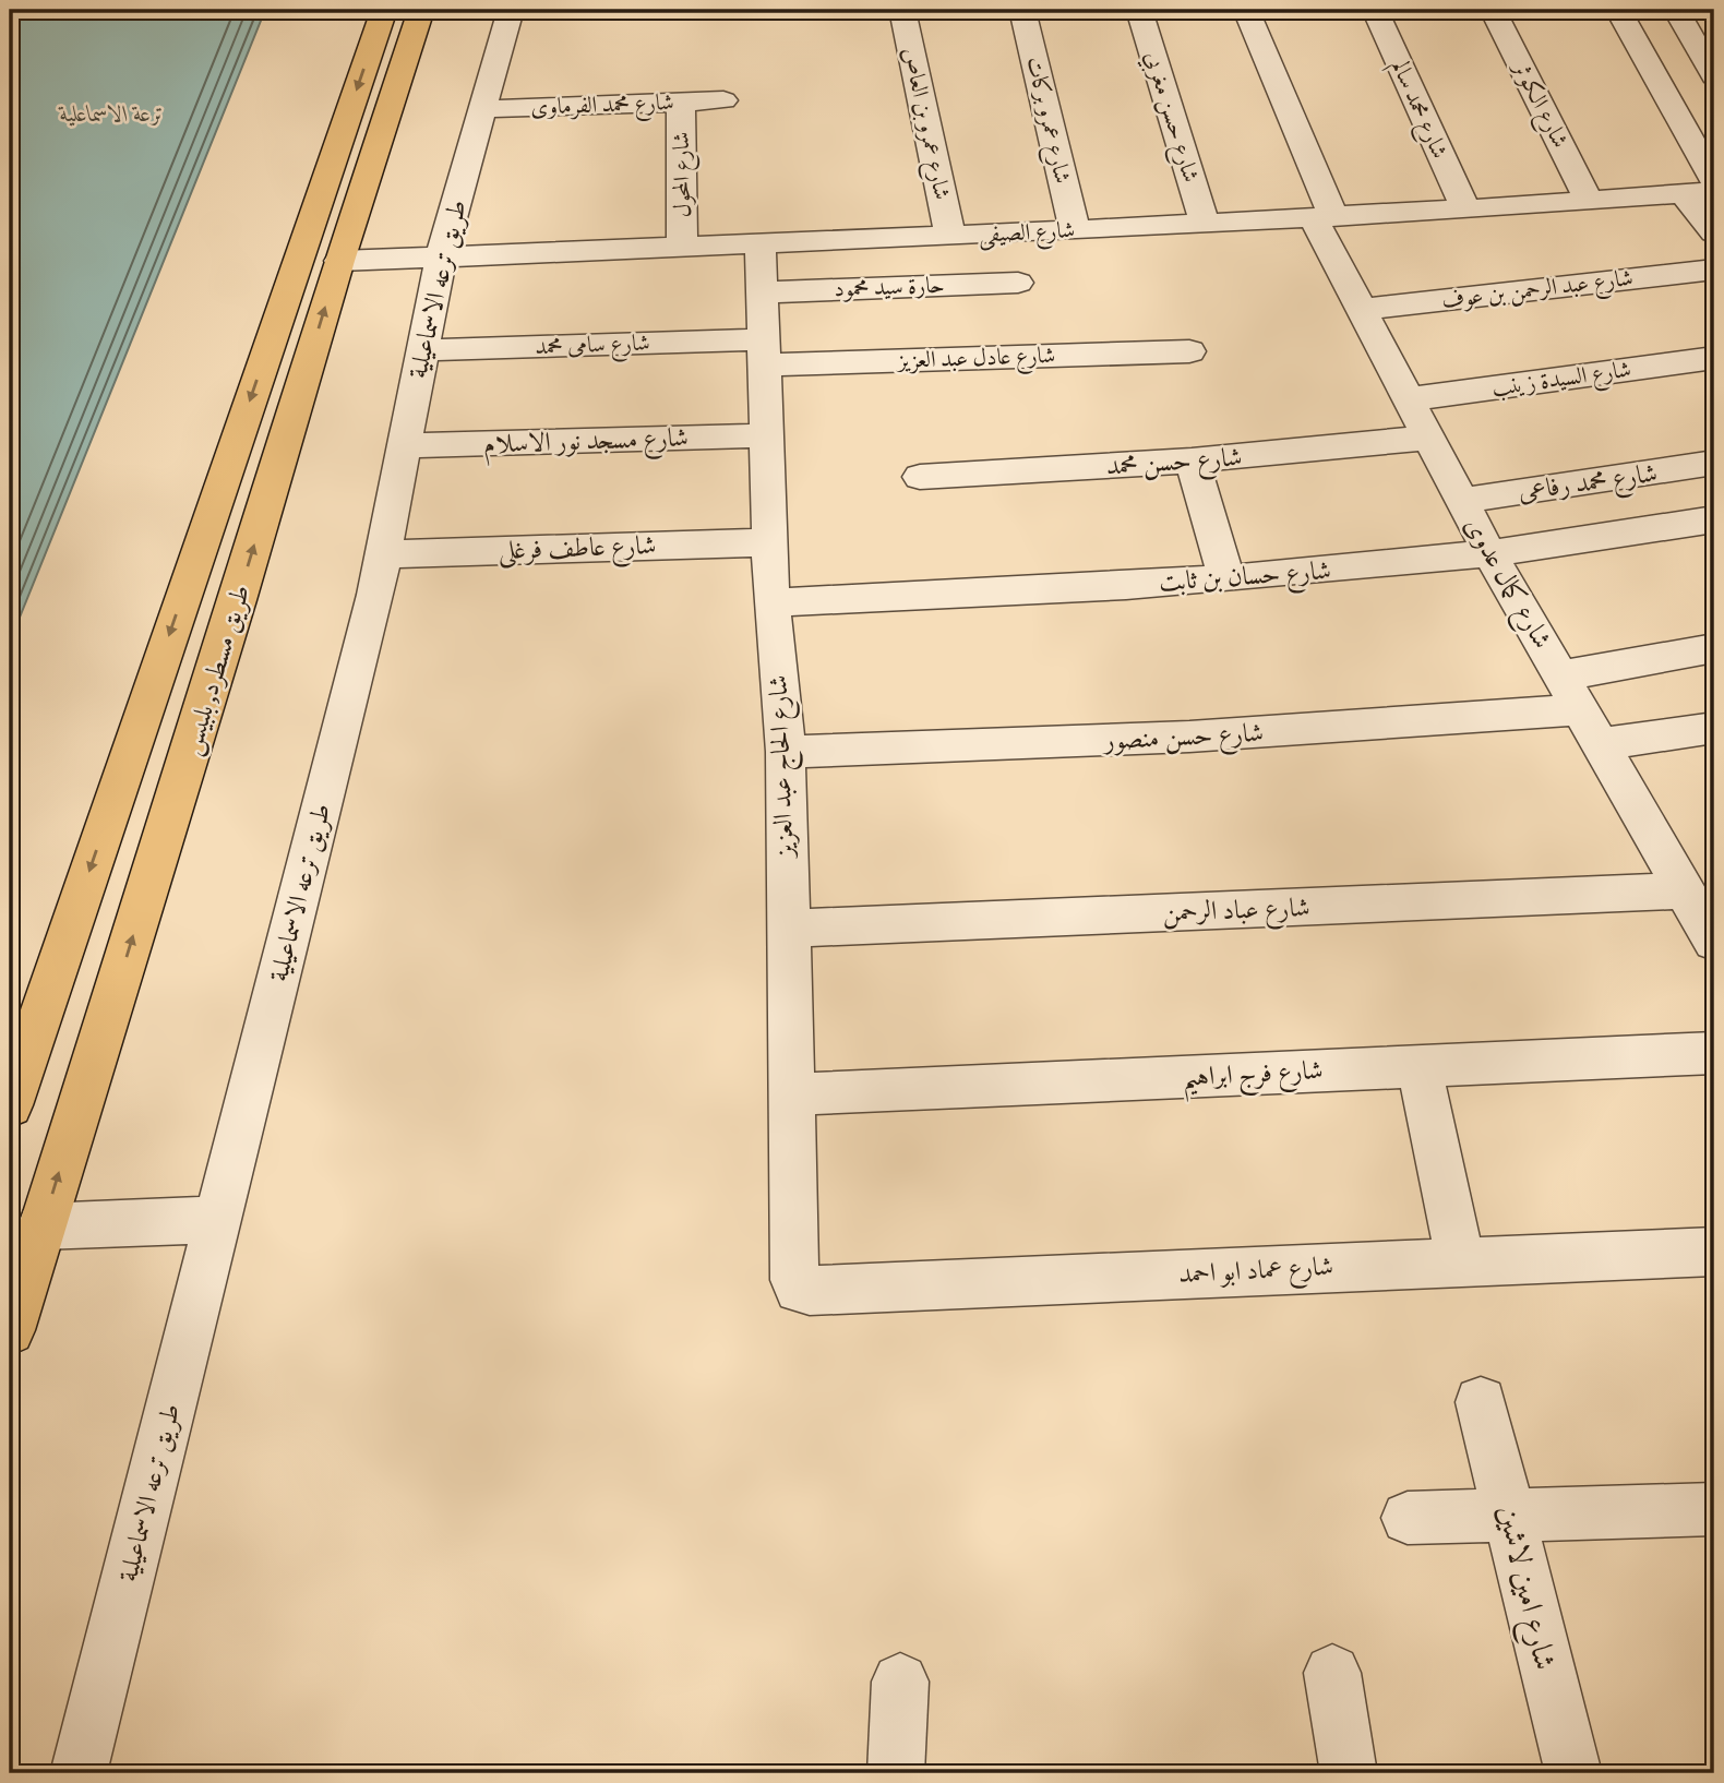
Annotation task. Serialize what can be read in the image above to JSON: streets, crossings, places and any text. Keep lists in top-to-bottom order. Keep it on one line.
{"streets":{"main road":["طريق مسطرد, بلبيس"],"street":["شارع محمد الفرماوى","شارع الكوثر","شارع محمد سالم","شارع حسن مغربي","شارع عمرو بركات","شارع عمرو بن العاص","شارع المحول","شارع الصيفى","حارة سيد محمود","طريق ترعه الاسماعيلية","شارع عبد الرحمن بن عوف","شارع سامى محمد","شارع عادل عبد العزيز","شارع السيدة زينب","شارع مسجد نور الاسلام","شارع حسن محمد","شارع محمد رفاعى","شارع عاطف فرغلى","شارع حسان بن ثابت","شارع كمال عدوى","شارع حسن منصور","شارع الحاج عبد العزيز","شارع عباد الرحمن","شارع فرج ابراهيم","شارع عماد ابو احمد","شارع امين لاشين"]},"crossings":[["شارع محمد الفرماوى","شارع المحول"],["شارع محمد الفرماوى","طريق ترعه الاسماعيلية"],["شارع الكوثر","شارع الصيفى"],["شارع محمد سالم","شارع الصيفى"],["شارع حسن مغربي","شارع الصيفى"],["شارع عمرو بركات","شارع الصيفى"],["شارع عمرو بن العاص","شارع الصيفى"],["شارع المحول","شارع الصيفى"],["شارع الصيفى","طريق ترعه الاسماعيلية"],["شارع الصيفى","شارع كمال عدوى"],["شارع الصيفى","طريق مسطرد, بلبيس"],["شارع الصيفى","شارع الحاج عبد العزيز"],["حارة سيد محمود","شارع الحاج عبد العزيز"],["طريق ترعه الاسماعيلية","شارع سامى محمد"],["طريق ترعه الاسماعيلية","شارع مسجد نور الاسلام"],["طريق ترعه الاسماعيلية","شارع عاطف فرغلى"],["شارع عبد الرحمن بن عوف","شارع كمال عدوى"],["شارع سامى محمد","شارع عادل عبد العزيز"],["شارع سامى محمد","شارع الحاج عبد العزيز"],["شارع عادل عبد العزيز","شارع الحاج عبد العزيز"],["شارع السيدة زينب","شارع كمال عدوى"],["شارع مسجد نور الاسلام","شارع الحاج عبد العزيز"],["شارع حسن محمد","شارع كمال عدوى"],["شارع محمد رفاعى","شارع كمال عدوى"],["شارع عاطف فرغلى","شارع الحاج عبد العزيز"],["شارع حسان بن ثابت","شارع كمال عدوى"],["شارع حسان بن ثابت","شارع الحاج عبد العزيز"],["شارع كمال عدوى","شارع حسن منصور"],["شارع كمال عدوى","شارع عباد الرحمن"],["شارع حسن منصور","شارع الحاج عبد العزيز"],["شارع الحاج عبد العزيز","شارع عباد الرحمن"],["شارع الحاج عبد العزيز","شارع فرج ابراهيم"],["شارع الحاج عبد العزيز","شارع عماد ابو احمد"]],"water":["ترعة الاسماعلية"]}
